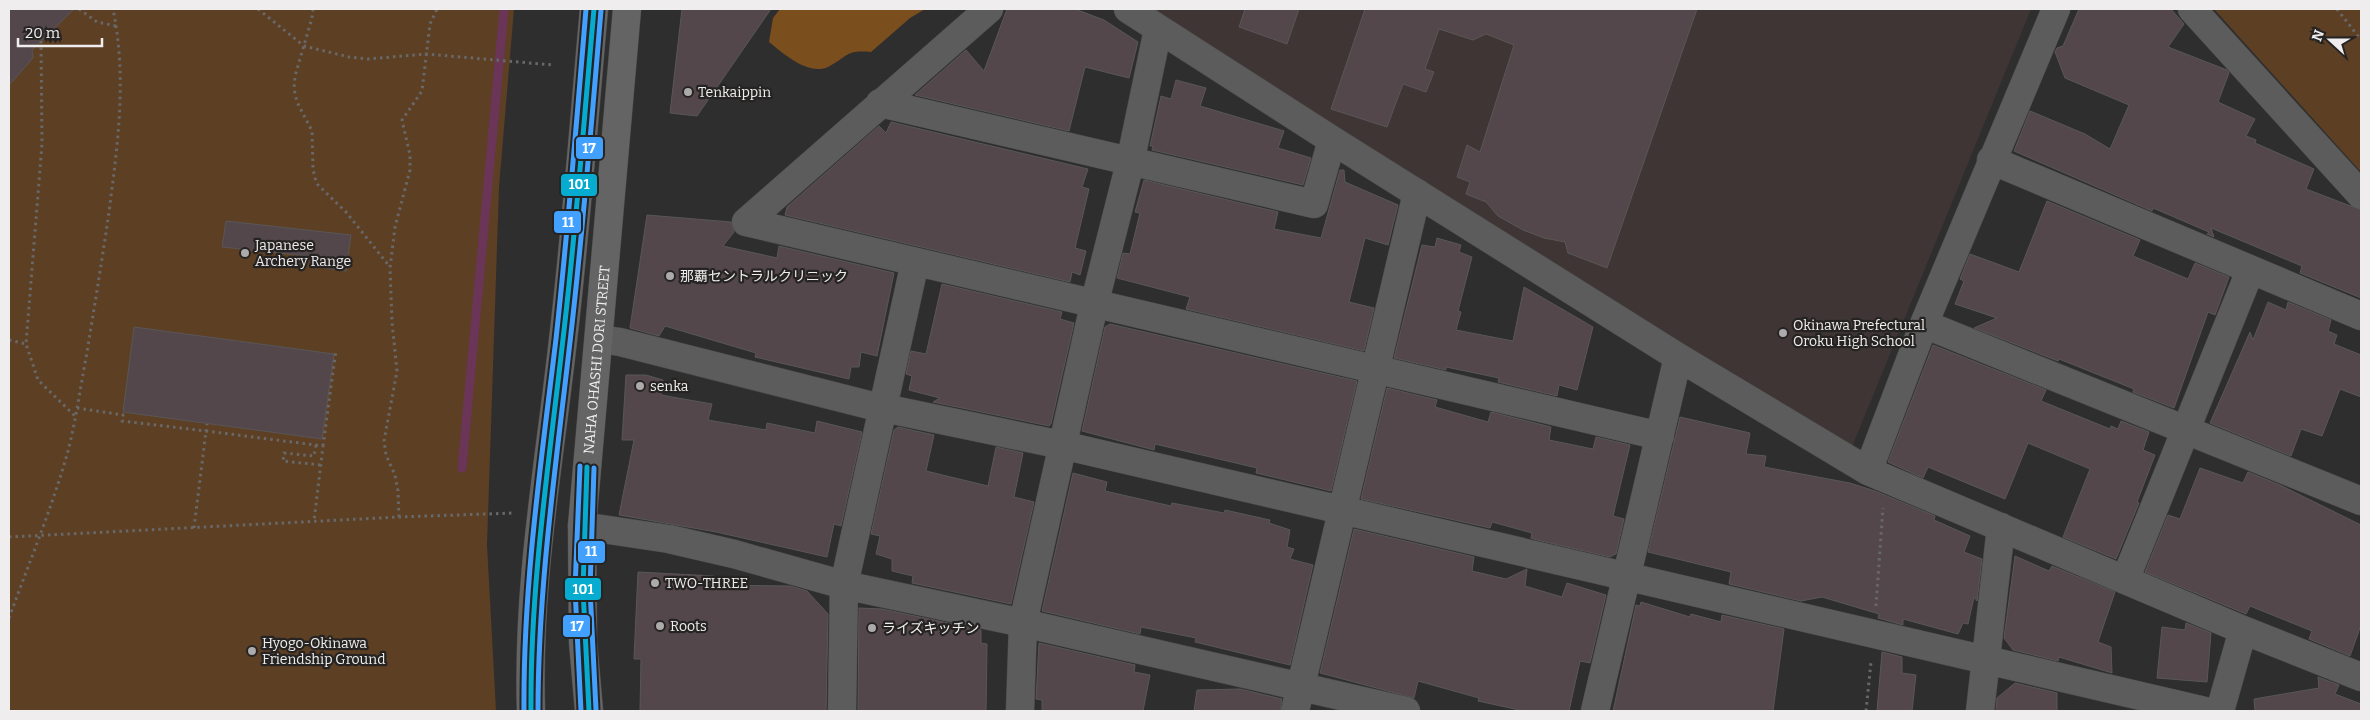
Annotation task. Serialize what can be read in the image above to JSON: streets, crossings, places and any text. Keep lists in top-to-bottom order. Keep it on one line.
{"streets":{"main road":["NAHA OHASHI DORI STREET"]},"places":["Tenkaippin","Japanese Archery Range","那覇セントラルクリニック","Okinawa Prefectural Oroku High School","senka","TWO-THREE","Roots","ライズキッチン","Hyogo-Okinawa Friendship Ground"],"lines":["transit line 101","transit line 11","transit line 17"],"scale_bar":"20 m","north":"left"}
